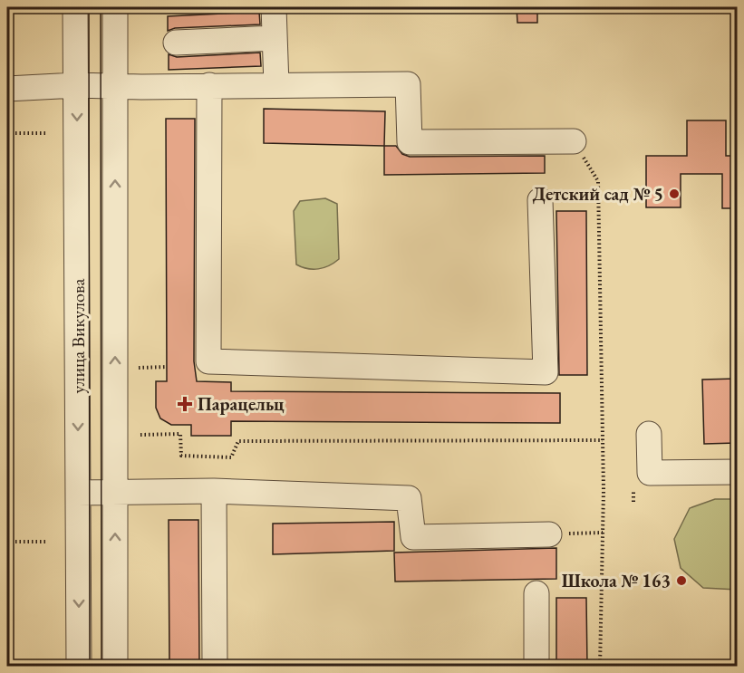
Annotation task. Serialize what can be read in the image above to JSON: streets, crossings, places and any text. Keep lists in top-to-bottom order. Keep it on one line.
{"streets":{"street":["улица Викулова"]},"places":{"other":["Детский сад № 5","Школа № 163"],"health":["Парацельц"]}}
